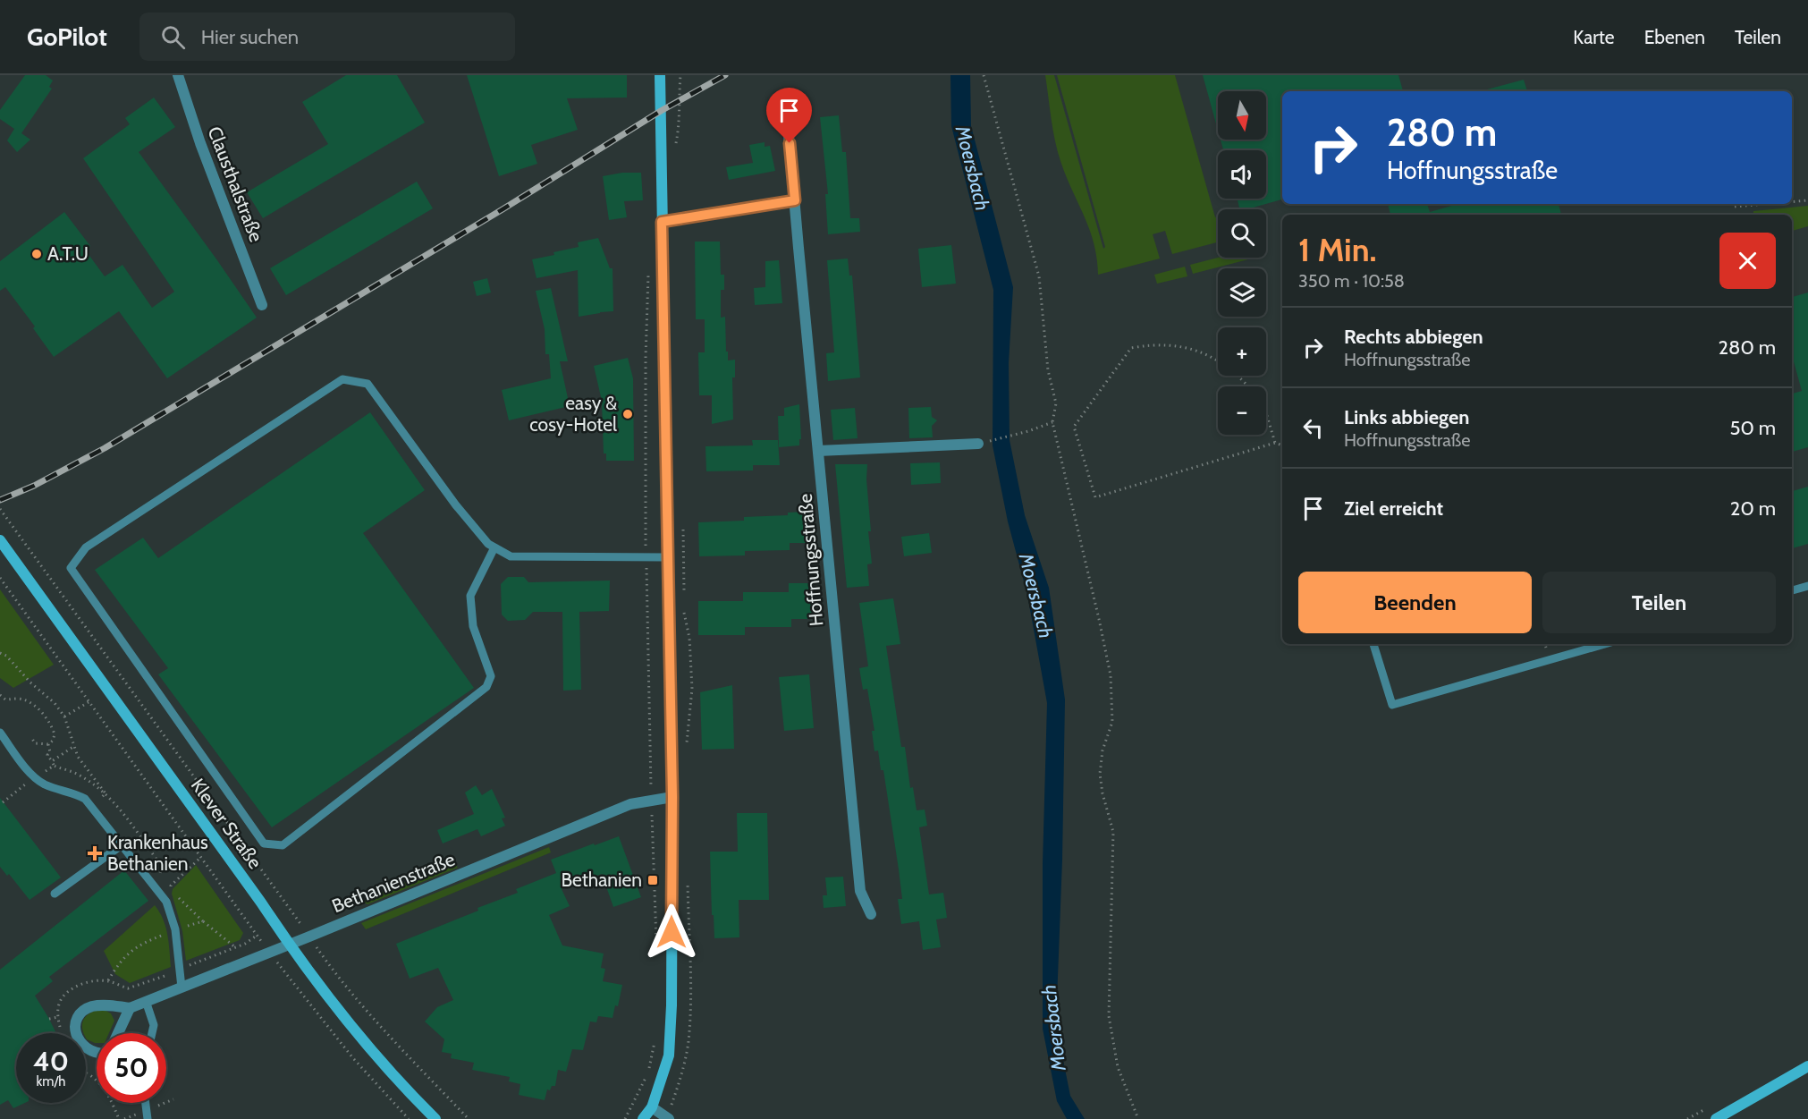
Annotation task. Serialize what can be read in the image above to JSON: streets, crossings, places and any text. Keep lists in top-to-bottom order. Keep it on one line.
{"streets":{"main road":["Klever Straße"],"street":["Clausthalstraße","Hoffnungsstraße","Bethanienstraße"]},"crossings":[["Klever Straße","Bethanienstraße"]],"water":["Moersbach"],"places":{"other":["A.T.U","easy & cosy-Hotel"],"health":["Krankenhaus Bethanien"],"transit":["Bethanien"]},"north":"bottom","page":{"header":"GoPilot","search":"Hier suchen","nav":["Karte","Ebenen","Teilen"],"map_buttons":["+","−"],"turn":["280 m","Hoffnungsstraße"],"heading":["1 Min.","350 m · 10:58"],"list":[{"name":"Rechts abbiegen","note":"Hoffnungsstraße","value":"280 m"},{"name":"Links abbiegen","note":"Hoffnungsstraße","value":"50 m"},{"name":"Ziel erreicht","value":"20 m"}],"buttons":["Beenden","Teilen"],"speed":"40 km/h","limit":"50"}}
